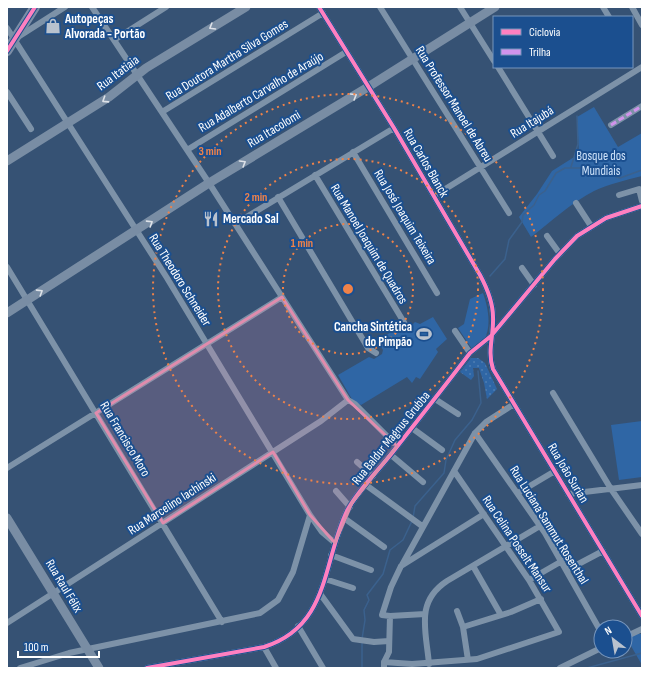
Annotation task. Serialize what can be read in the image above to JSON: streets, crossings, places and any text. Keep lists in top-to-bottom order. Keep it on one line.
{"streets":{"main road":["Rua Itatiaia","Rua Itacolomi","Rua Raul Félix"],"street":["Rua Doutora Martha Silva Gomes","Rua Adalberto Carvalho de Araújo","Rua Professor Manoel de Abreu","Rua Itajubá","Rua Carlos Blanck","Rua José Joaquim Teixeira","Rua Manoel Joaquim de Quadros","Rua Theodoro Schneider","Rua Baldur Magnus Grubba","Rua Francisco Moro","Rua João Surian","Rua Marcelino Iachinski","Rua Luciana Sammut Rosenthal","Rua Celina Posselt Mansur"]},"crossings":[["Rua Doutora Martha Silva Gomes","Rua Carlos Blanck"],["Rua Itatiaia","Rua Theodoro Schneider"],["Rua Adalberto Carvalho de Araújo","Rua Carlos Blanck"],["Rua Professor Manoel de Abreu","Rua Itajubá"],["Rua Professor Manoel de Abreu","Rua Itacolomi"],["Rua Itajubá","Rua Carlos Blanck"],["Rua Itacolomi","Rua Carlos Blanck"],["Rua Itacolomi","Rua Theodoro Schneider"],["Rua Itacolomi","Rua Francisco Moro"],["Rua Carlos Blanck","Rua Baldur Magnus Grubba"],["Rua Carlos Blanck","Rua João Surian"],["Rua Theodoro Schneider","Rua Baldur Magnus Grubba"],["Rua Theodoro Schneider","Rua Marcelino Iachinski"],["Rua Baldur Magnus Grubba","Rua João Surian"],["Rua Francisco Moro","Rua Marcelino Iachinski"],["Rua Marcelino Iachinski","Rua Raul Félix"]],"one_way":["Rua Itatiaia","Rua Itacolomi"],"parks":["Bosque dos Mundiais"],"places":{"shop":["Autopeças Alvorada - Portão"],"restaurant":["Mercado Sal"],"sports":["Cancha Sintética do Pimpão"]},"legend":["Ciclovia","Trilha"],"scale_bar":"100 m","north":"top left","rings":["3 min","2 min","1 min"]}
